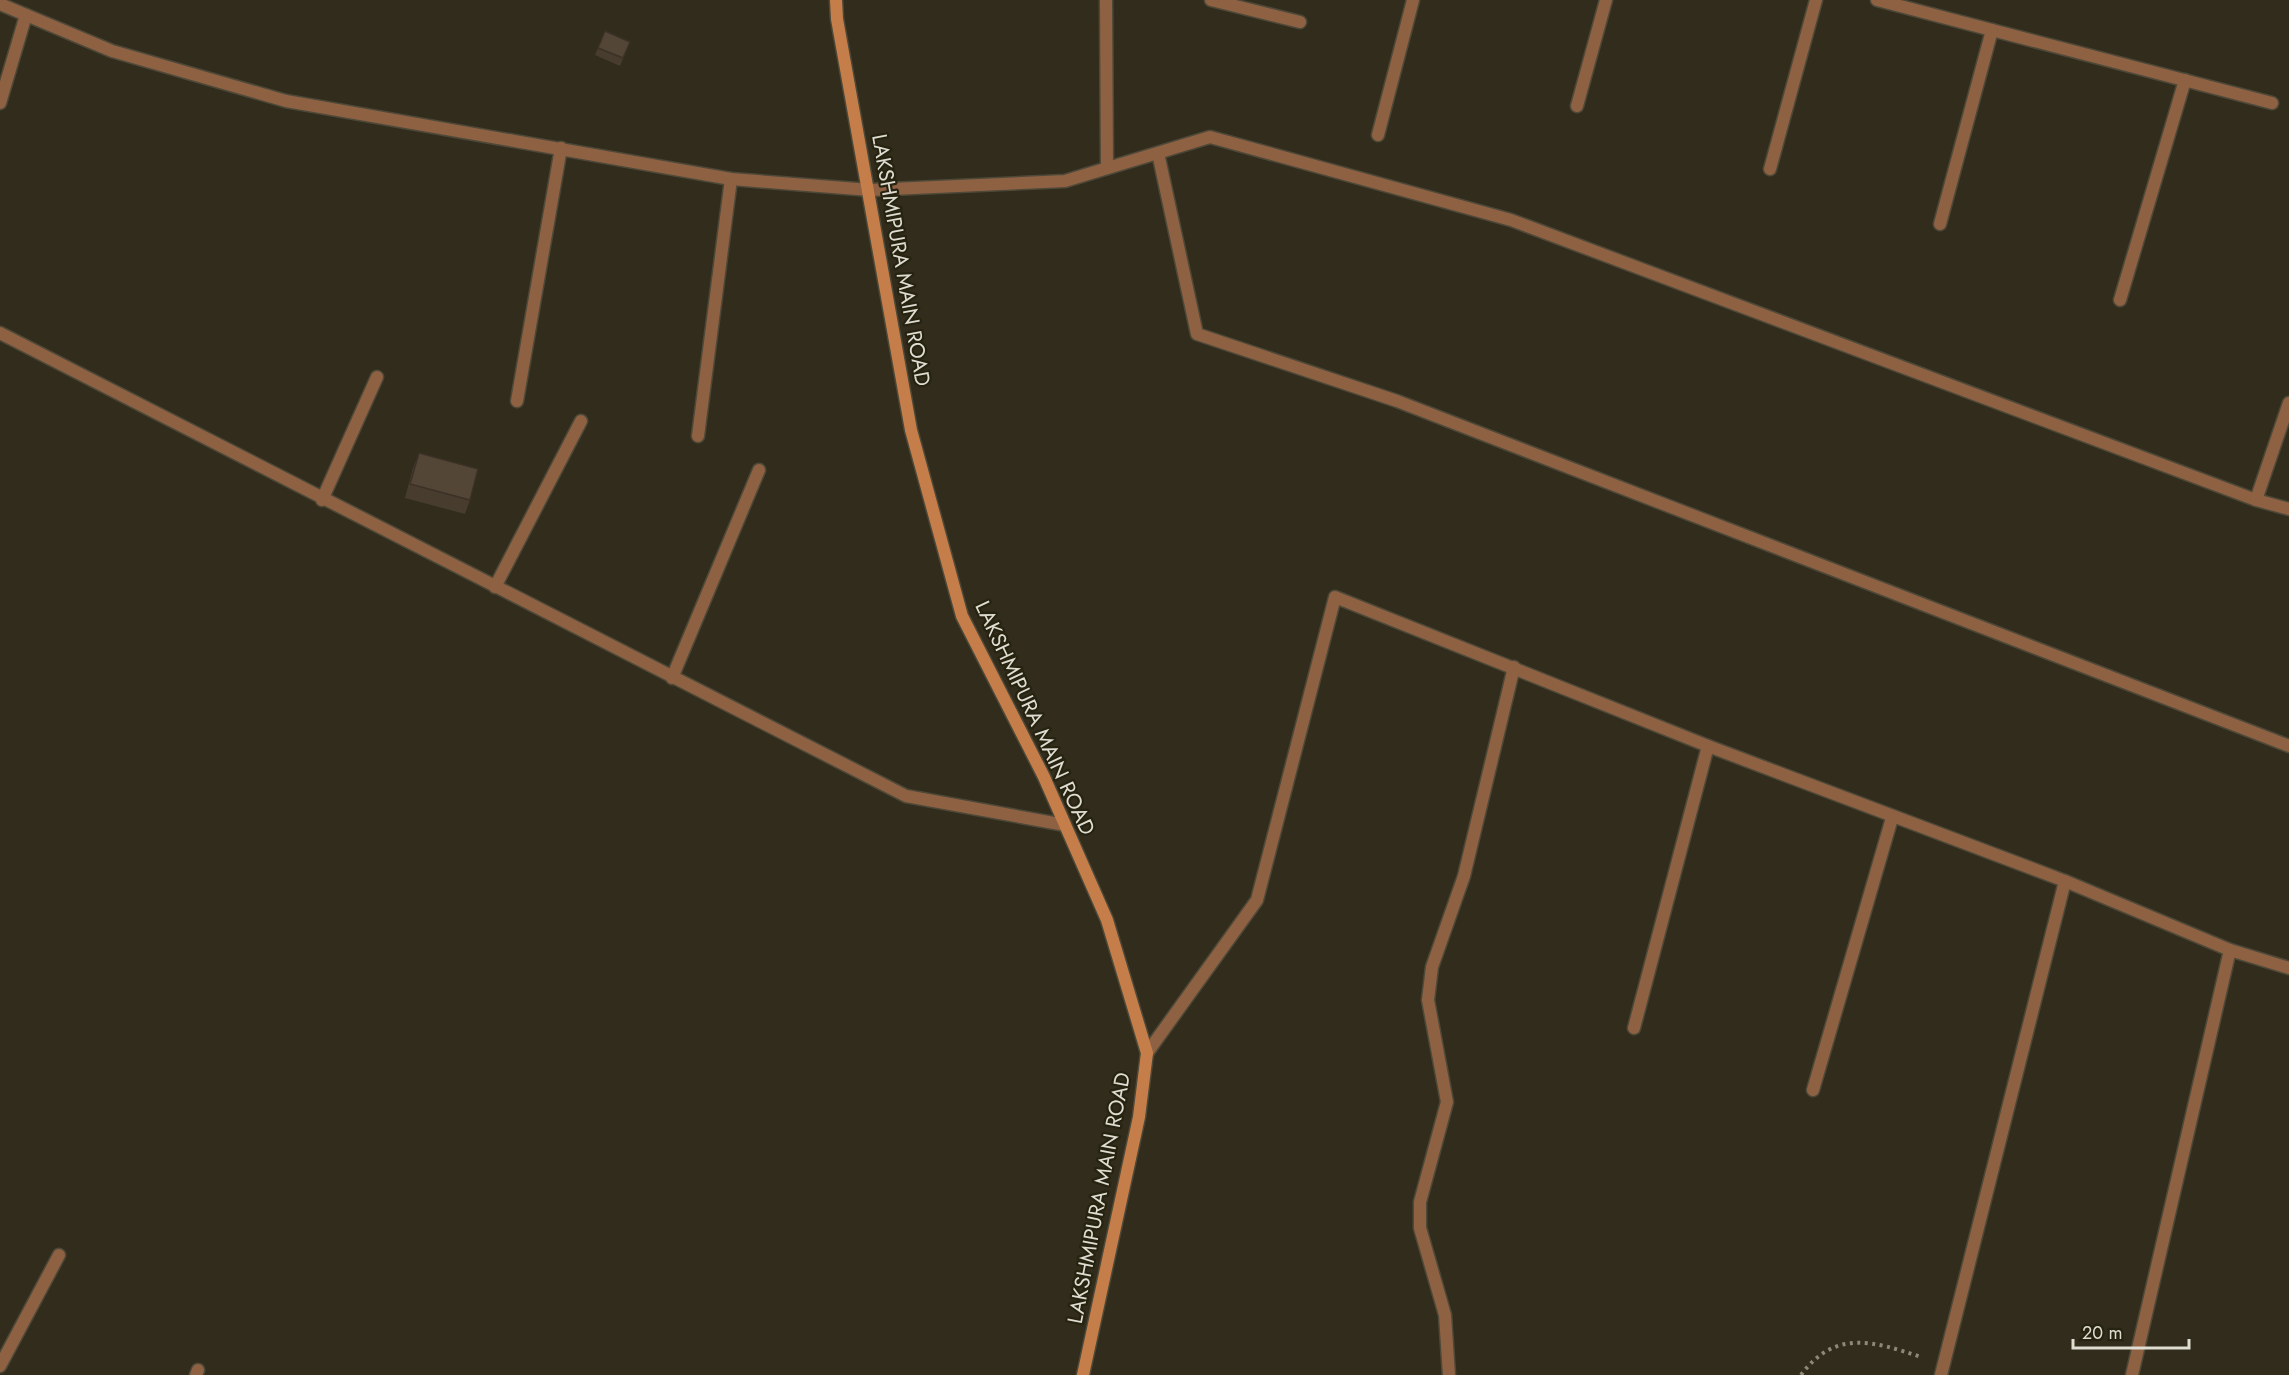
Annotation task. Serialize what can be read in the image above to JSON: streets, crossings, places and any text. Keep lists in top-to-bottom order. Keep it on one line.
{"streets":{"main road":["LAKSHMIPURA MAIN ROAD"]},"scale_bar":"20 m"}
